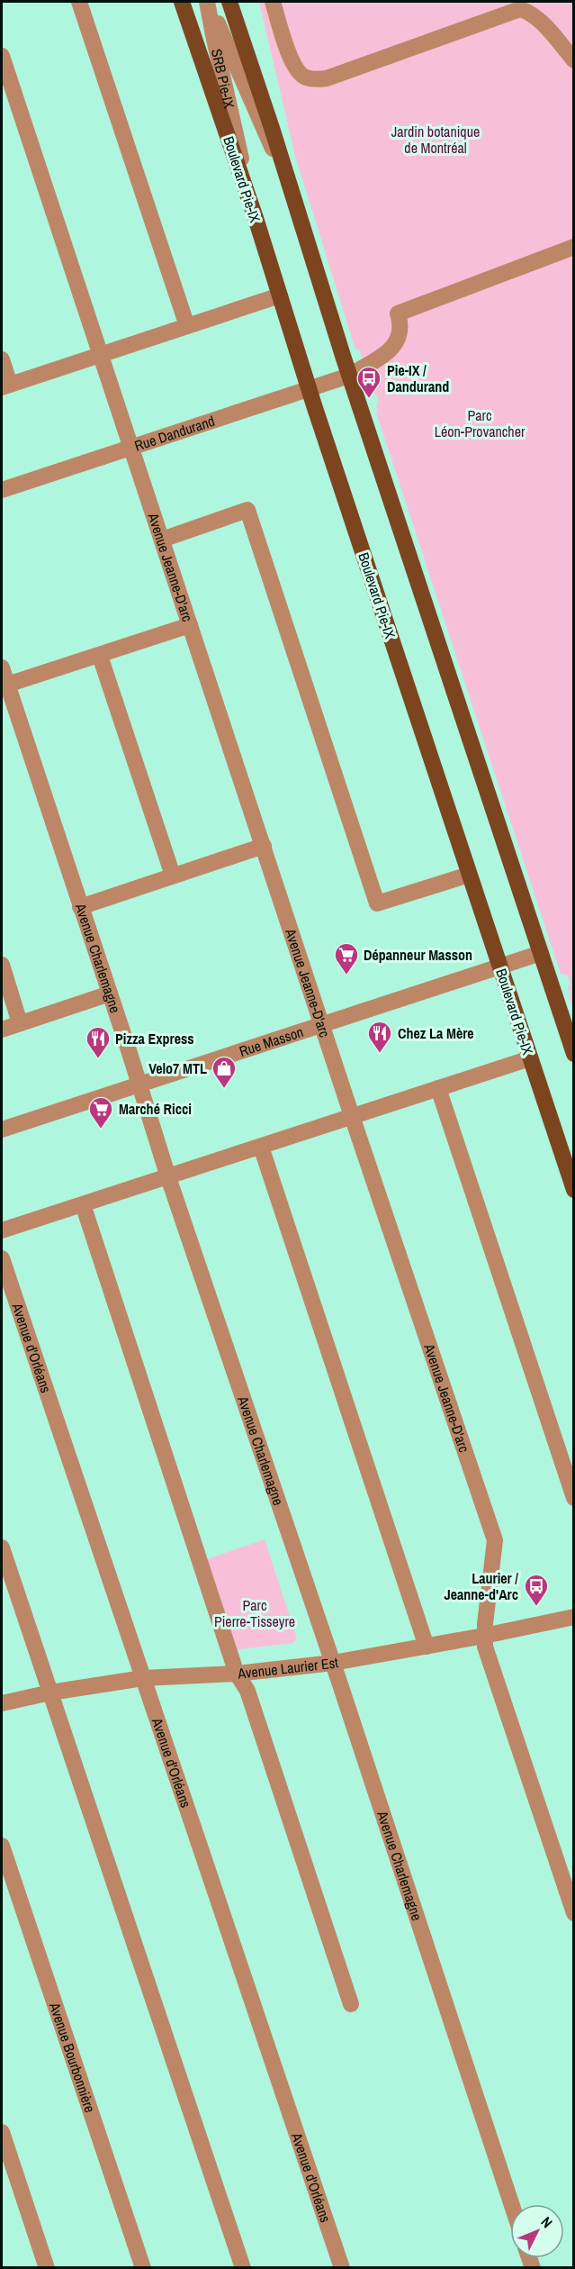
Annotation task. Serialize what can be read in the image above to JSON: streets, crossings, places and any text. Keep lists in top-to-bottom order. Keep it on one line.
{"streets":{"main road":["Boulevard Pie-IX"],"street":["SRB Pie-IX","Rue Dandurand","Avenue Jeanne-D'arc","Avenue Charlemagne","Rue Masson","Avenue d'Orléans","Avenue Laurier Est","Avenue Bourbonnière"]},"crossings":[["SRB Pie-IX","Boulevard Pie-IX"],["Boulevard Pie-IX","Rue Dandurand"],["Boulevard Pie-IX","Rue Masson"],["Rue Dandurand","Avenue Jeanne-D'arc"],["Avenue Jeanne-D'arc","Rue Masson"],["Avenue Jeanne-D'arc","Avenue Laurier Est"],["Avenue Charlemagne","Rue Masson"],["Avenue Charlemagne","Avenue Laurier Est"],["Avenue d'Orléans","Avenue Laurier Est"]],"parks":["Jardin botanique de Montréal","Parc Léon-Provancher","Parc Pierre-Tisseyre"],"places":{"bus stop":["Pie-IX / Dandurand","Laurier / Jeanne-d'Arc"],"supermarket":["Dépanneur Masson","Marché Ricci"],"restaurant":["Chez La Mère","Pizza Express"],"shop":["Velo7 MTL"]},"north":"top right"}
